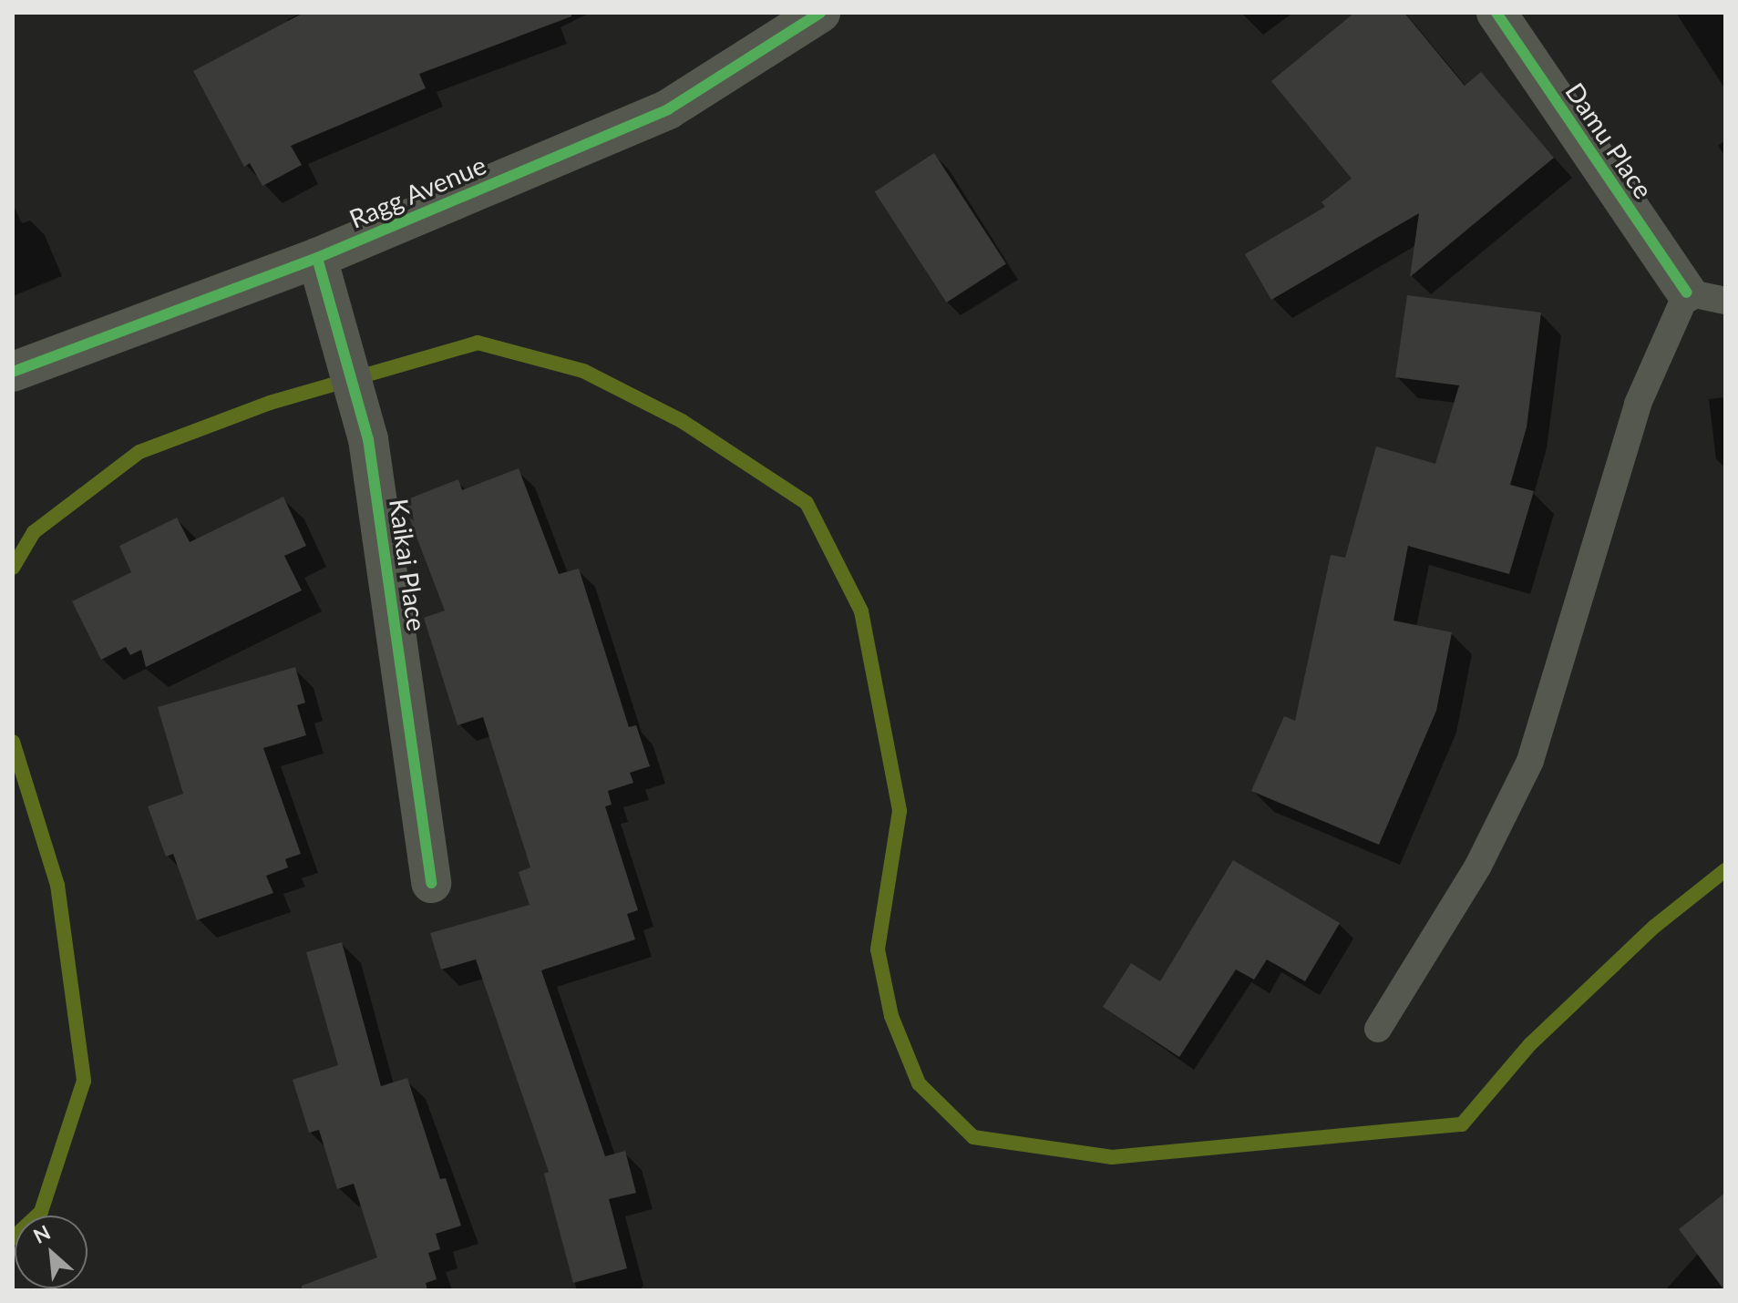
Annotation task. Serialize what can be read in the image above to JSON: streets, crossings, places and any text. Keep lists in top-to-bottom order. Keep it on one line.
{"streets":{"street":["Damu Place","Ragg Avenue","Kaikai Place"]},"crossings":[["Ragg Avenue","Kaikai Place"]],"north":"top left"}
